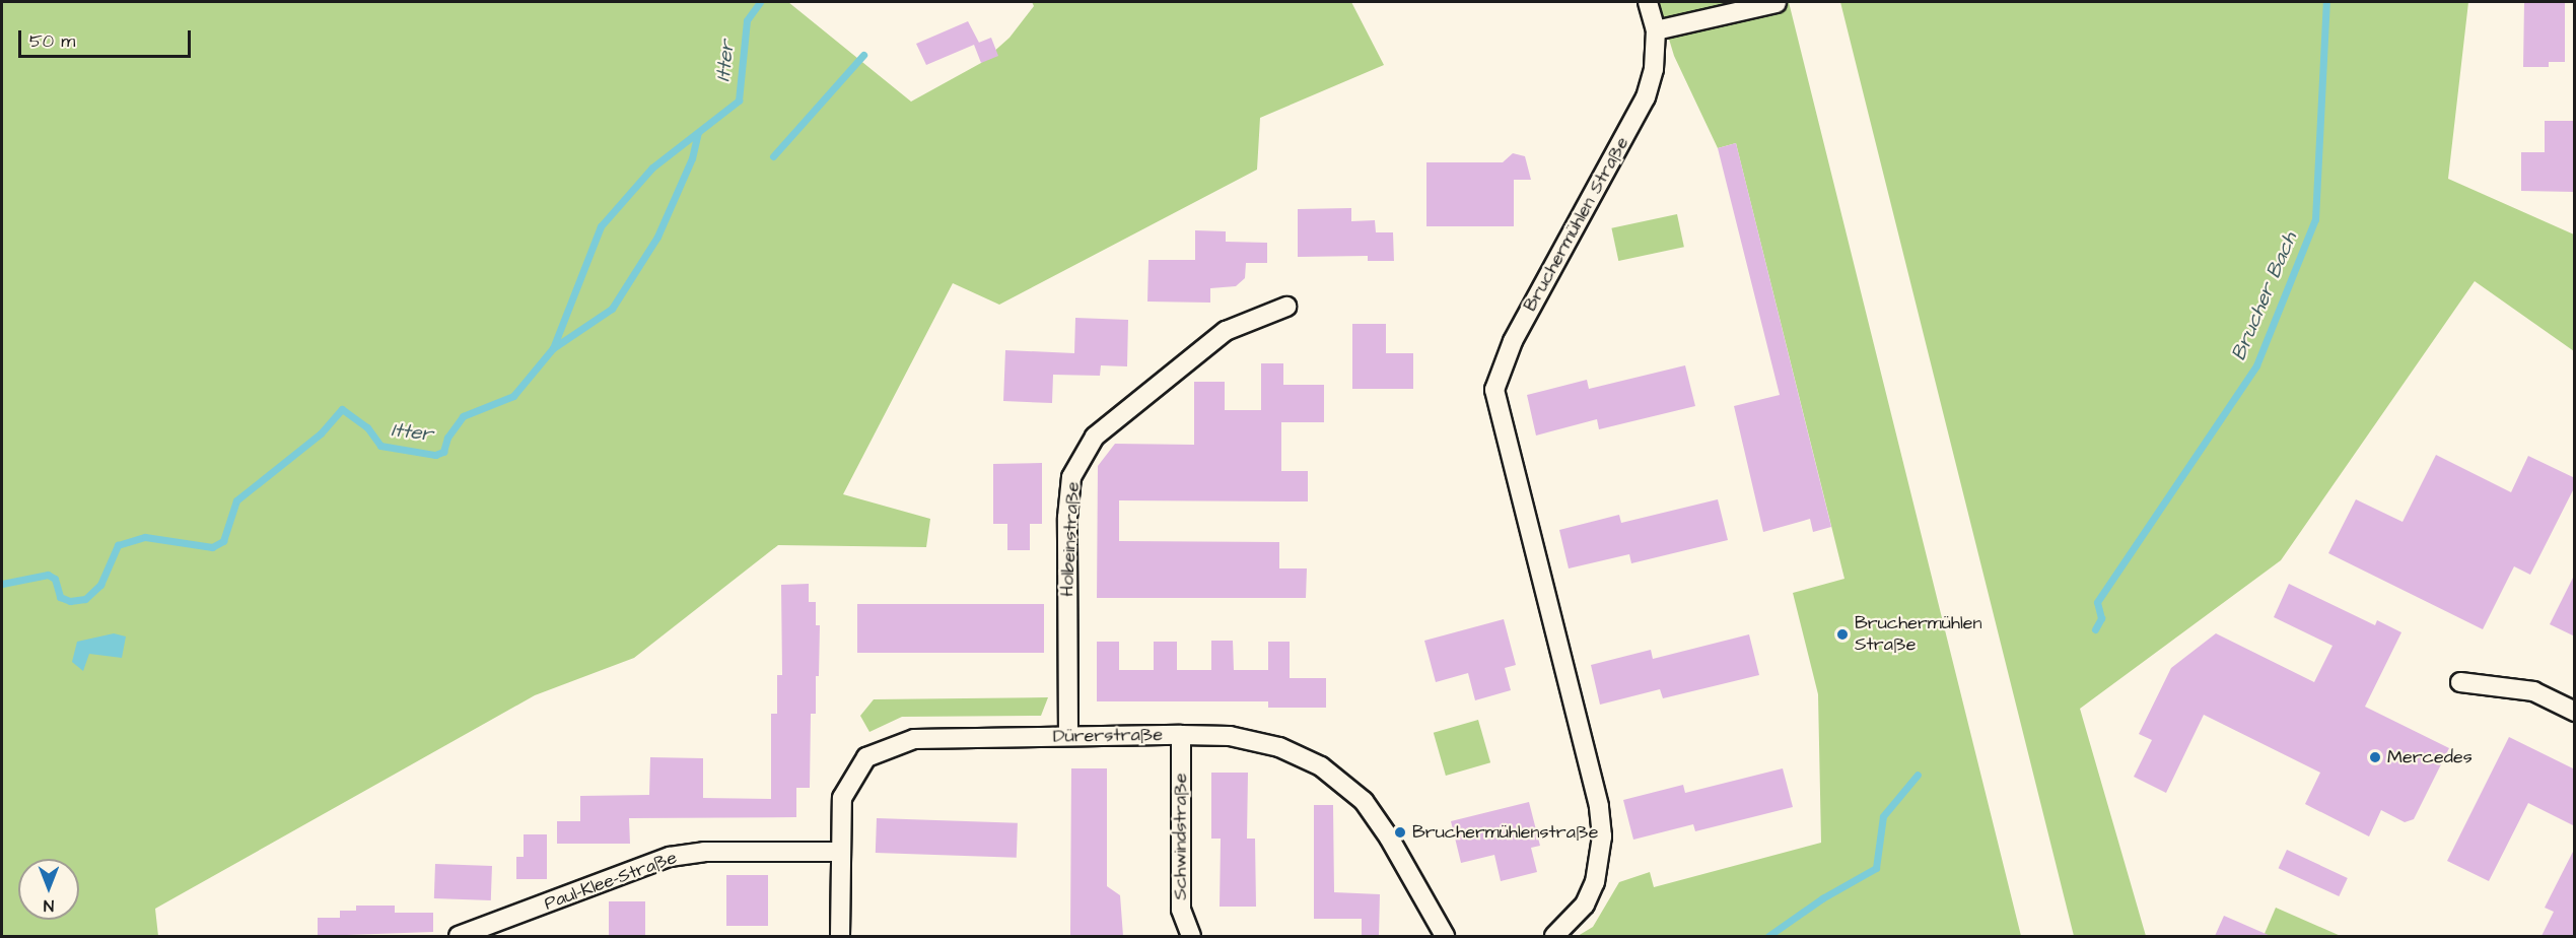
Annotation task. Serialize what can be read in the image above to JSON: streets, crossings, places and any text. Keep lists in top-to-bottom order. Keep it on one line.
{"streets":{"street":["Bruchermühlen Straße","Holbeinstraße","Dürerstraße","Schwindstraße","Paul-Klee-Straße"]},"crossings":[["Holbeinstraße","Dürerstraße"],["Dürerstraße","Schwindstraße"],["Dürerstraße","Paul-Klee-Straße"]],"water":["Itter","Brucher Bach"],"places":["Bruchermühlen Straße","Mercedes","Bruchermühlenstraße"],"scale_bar":"50 m","north":"bottom"}
